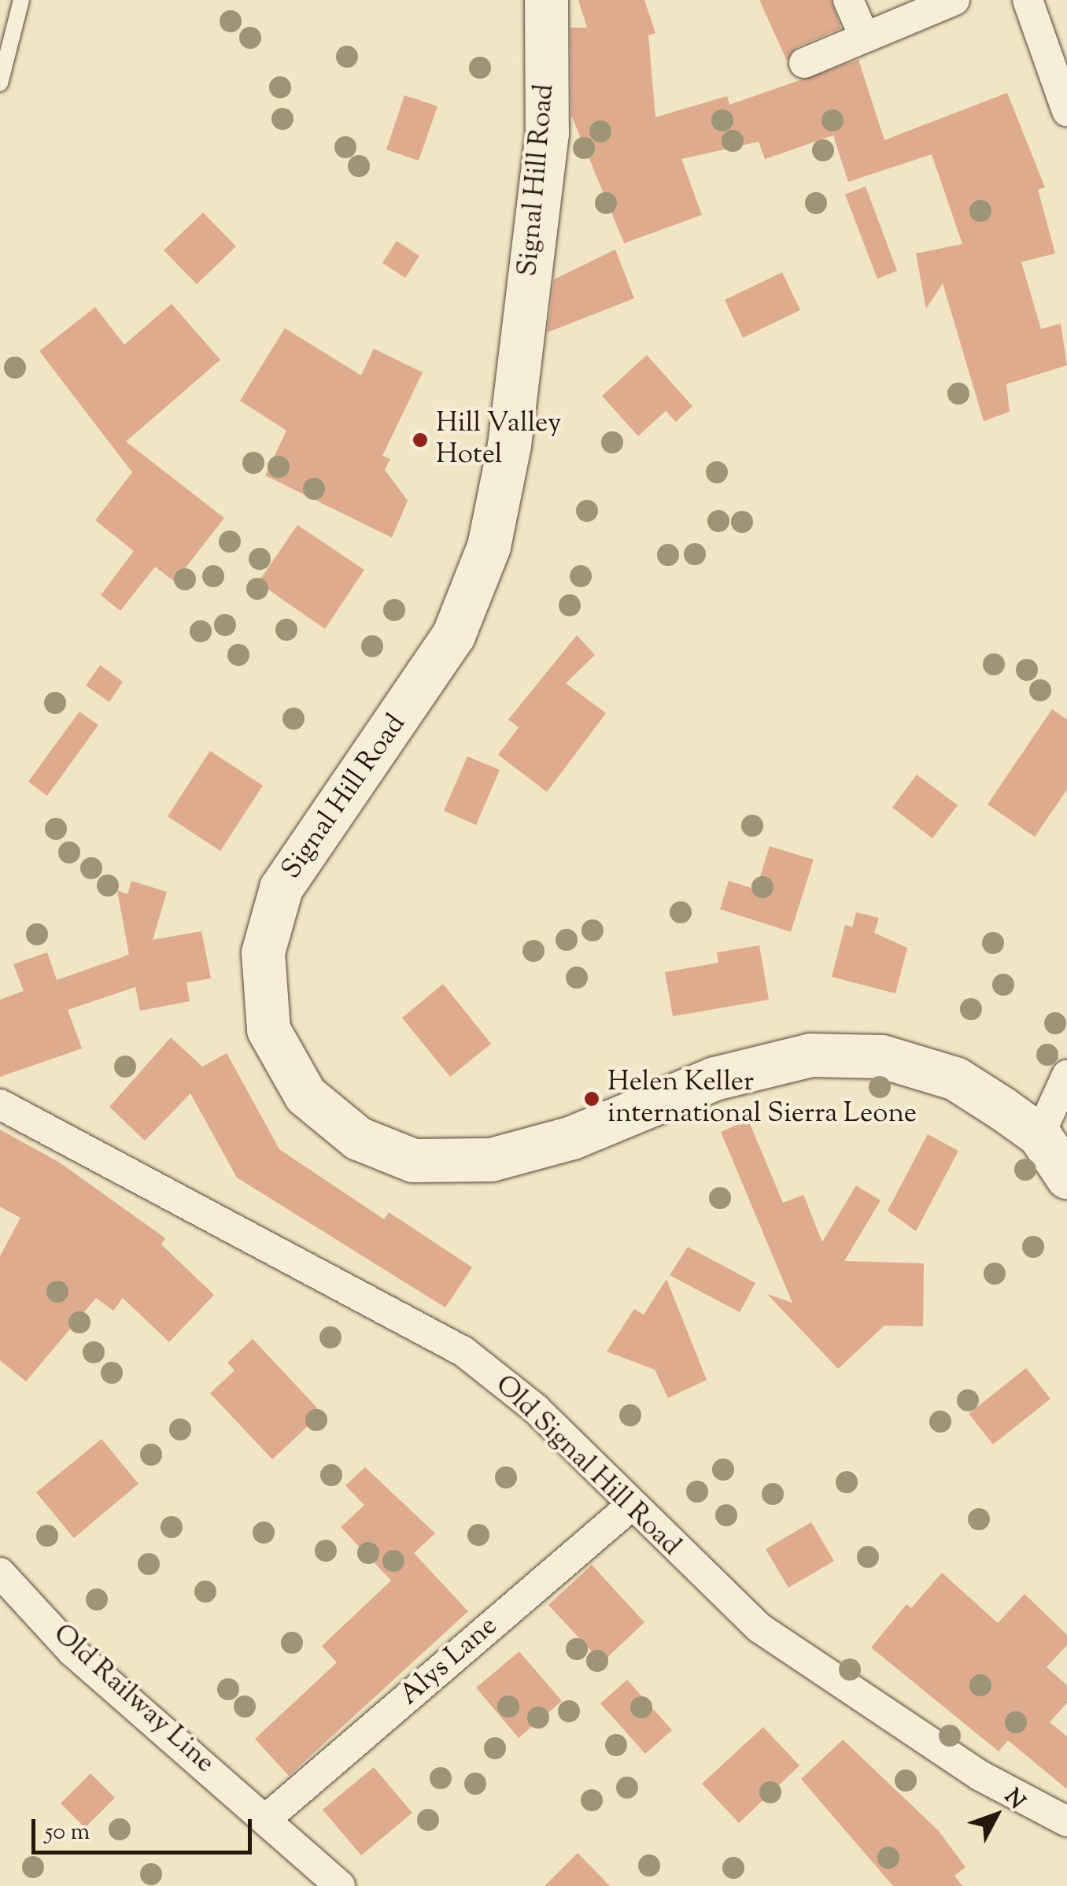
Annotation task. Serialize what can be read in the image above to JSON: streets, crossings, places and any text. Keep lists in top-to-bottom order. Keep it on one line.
{"streets":{"main road":["Signal Hill Road"],"street":["Old Signal Hill Road","Alys Lane","Old Railway Line"]},"crossings":[["Old Signal Hill Road","Alys Lane"],["Alys Lane","Old Railway Line"]],"places":["Hill Valley Hotel","Helen Keller international Sierra Leone"],"scale_bar":"50 m","north":"top right"}
